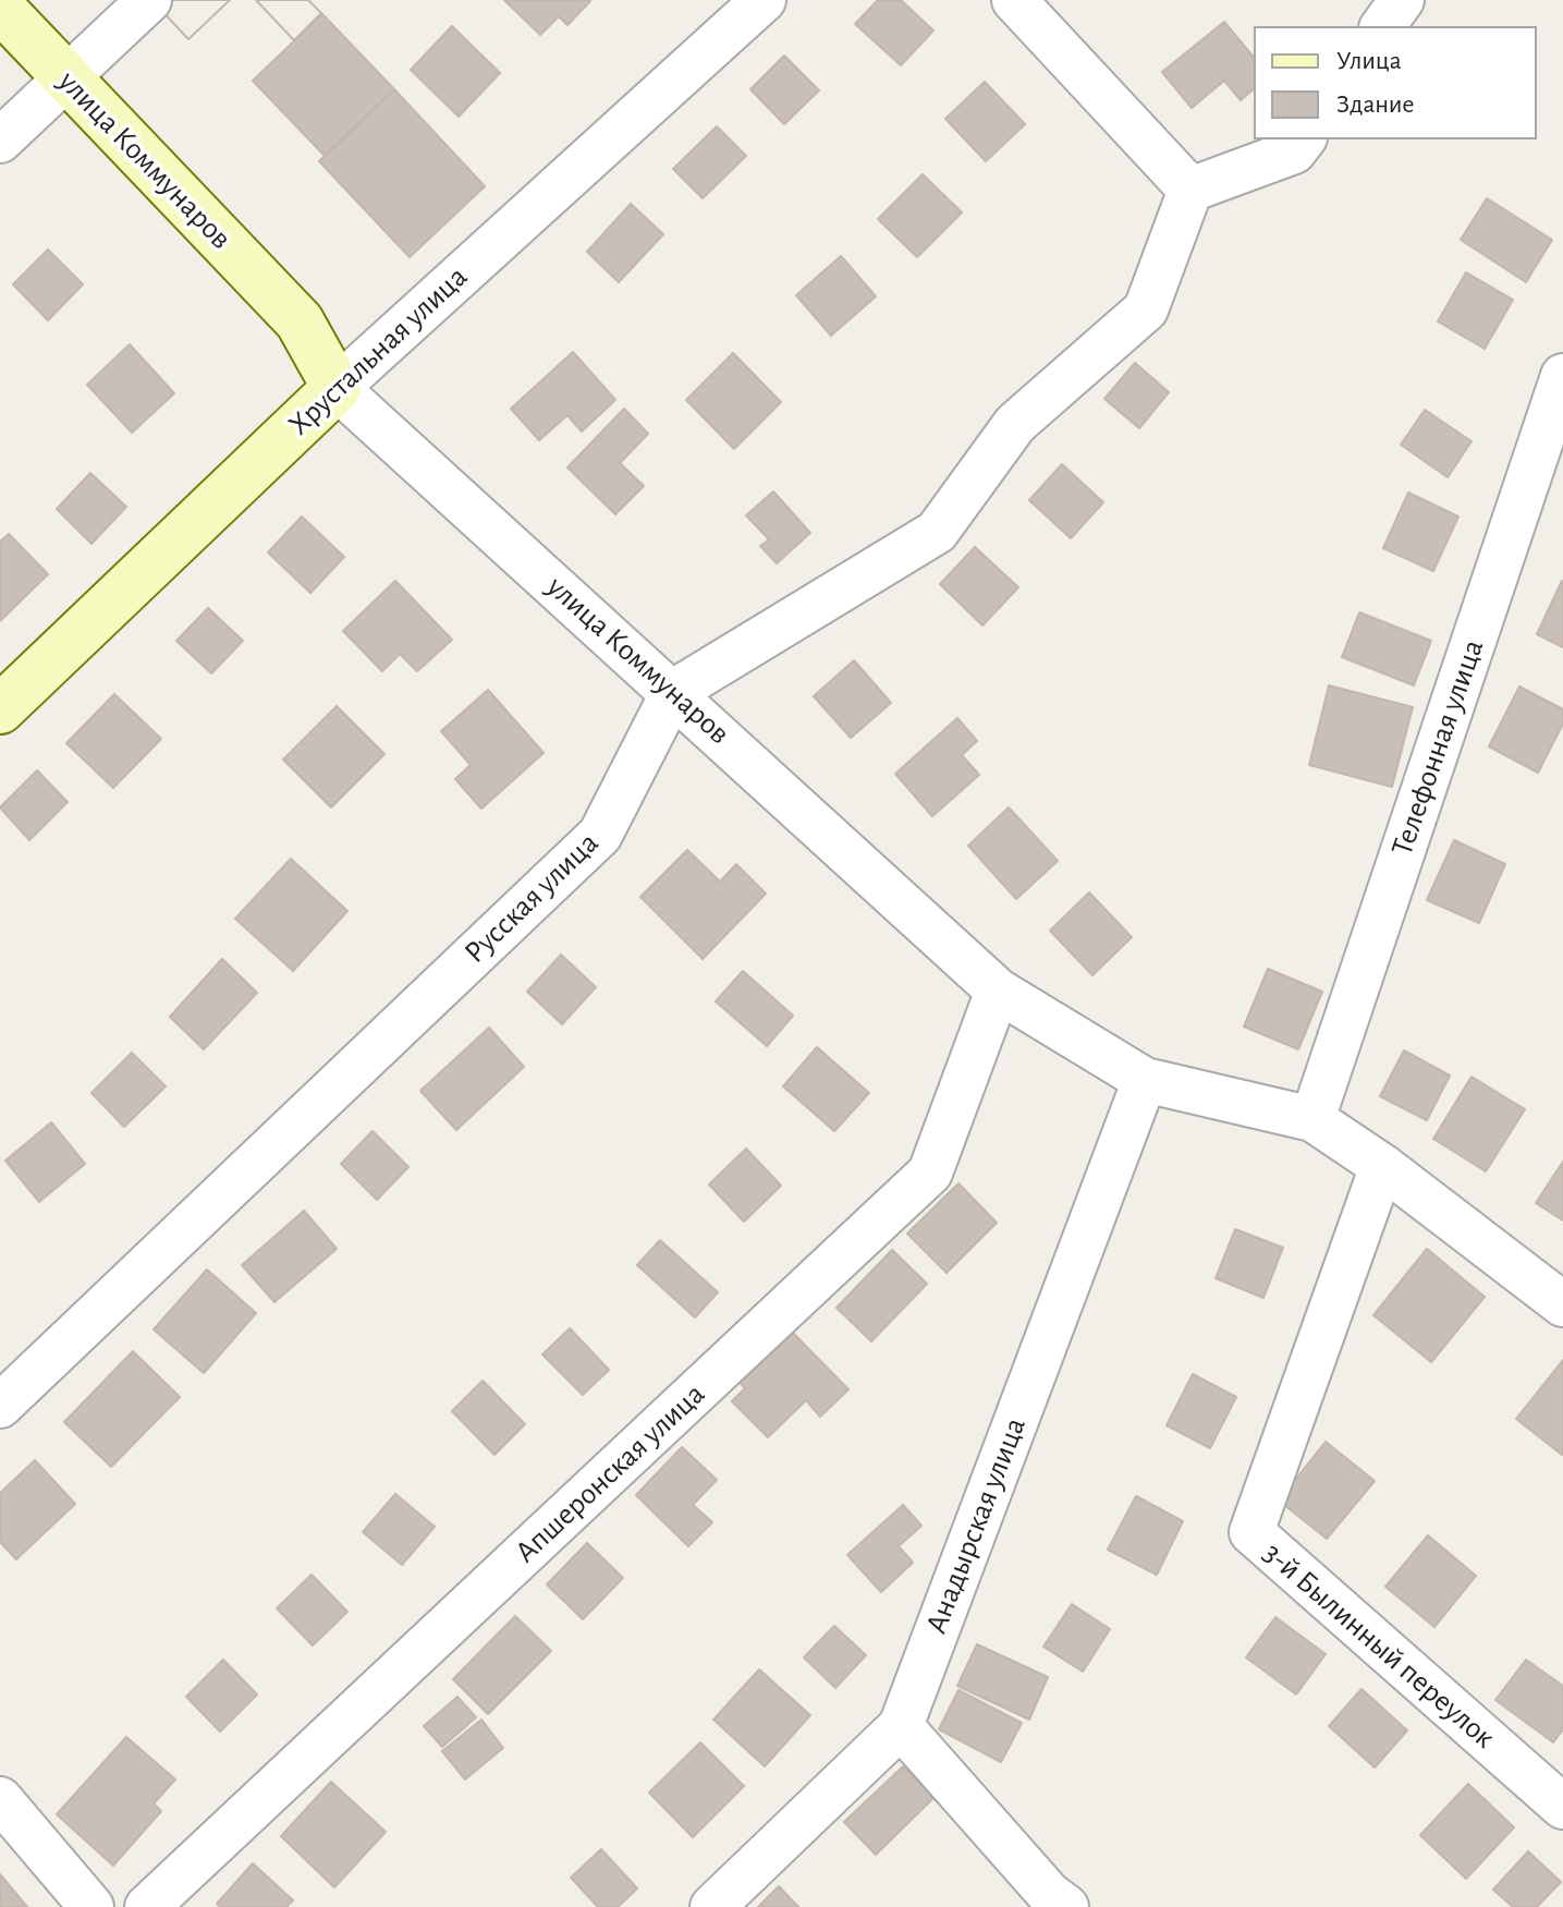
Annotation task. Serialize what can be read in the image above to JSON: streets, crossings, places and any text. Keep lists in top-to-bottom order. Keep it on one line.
{"streets":{"street":["улица Коммунаров","Хрустальная улица","Телефонная улица","Русская улица","Апшеронская улица","Анадырская улица","3-й Былинный переулок"]},"crossings":[["улица Коммунаров","Хрустальная улица"],["улица Коммунаров","Телефонная улица"],["улица Коммунаров","Русская улица"],["улица Коммунаров","Апшеронская улица"],["улица Коммунаров","Анадырская улица"],["улица Коммунаров","3-й Былинный переулок"]],"legend":["Улица","Здание"]}
